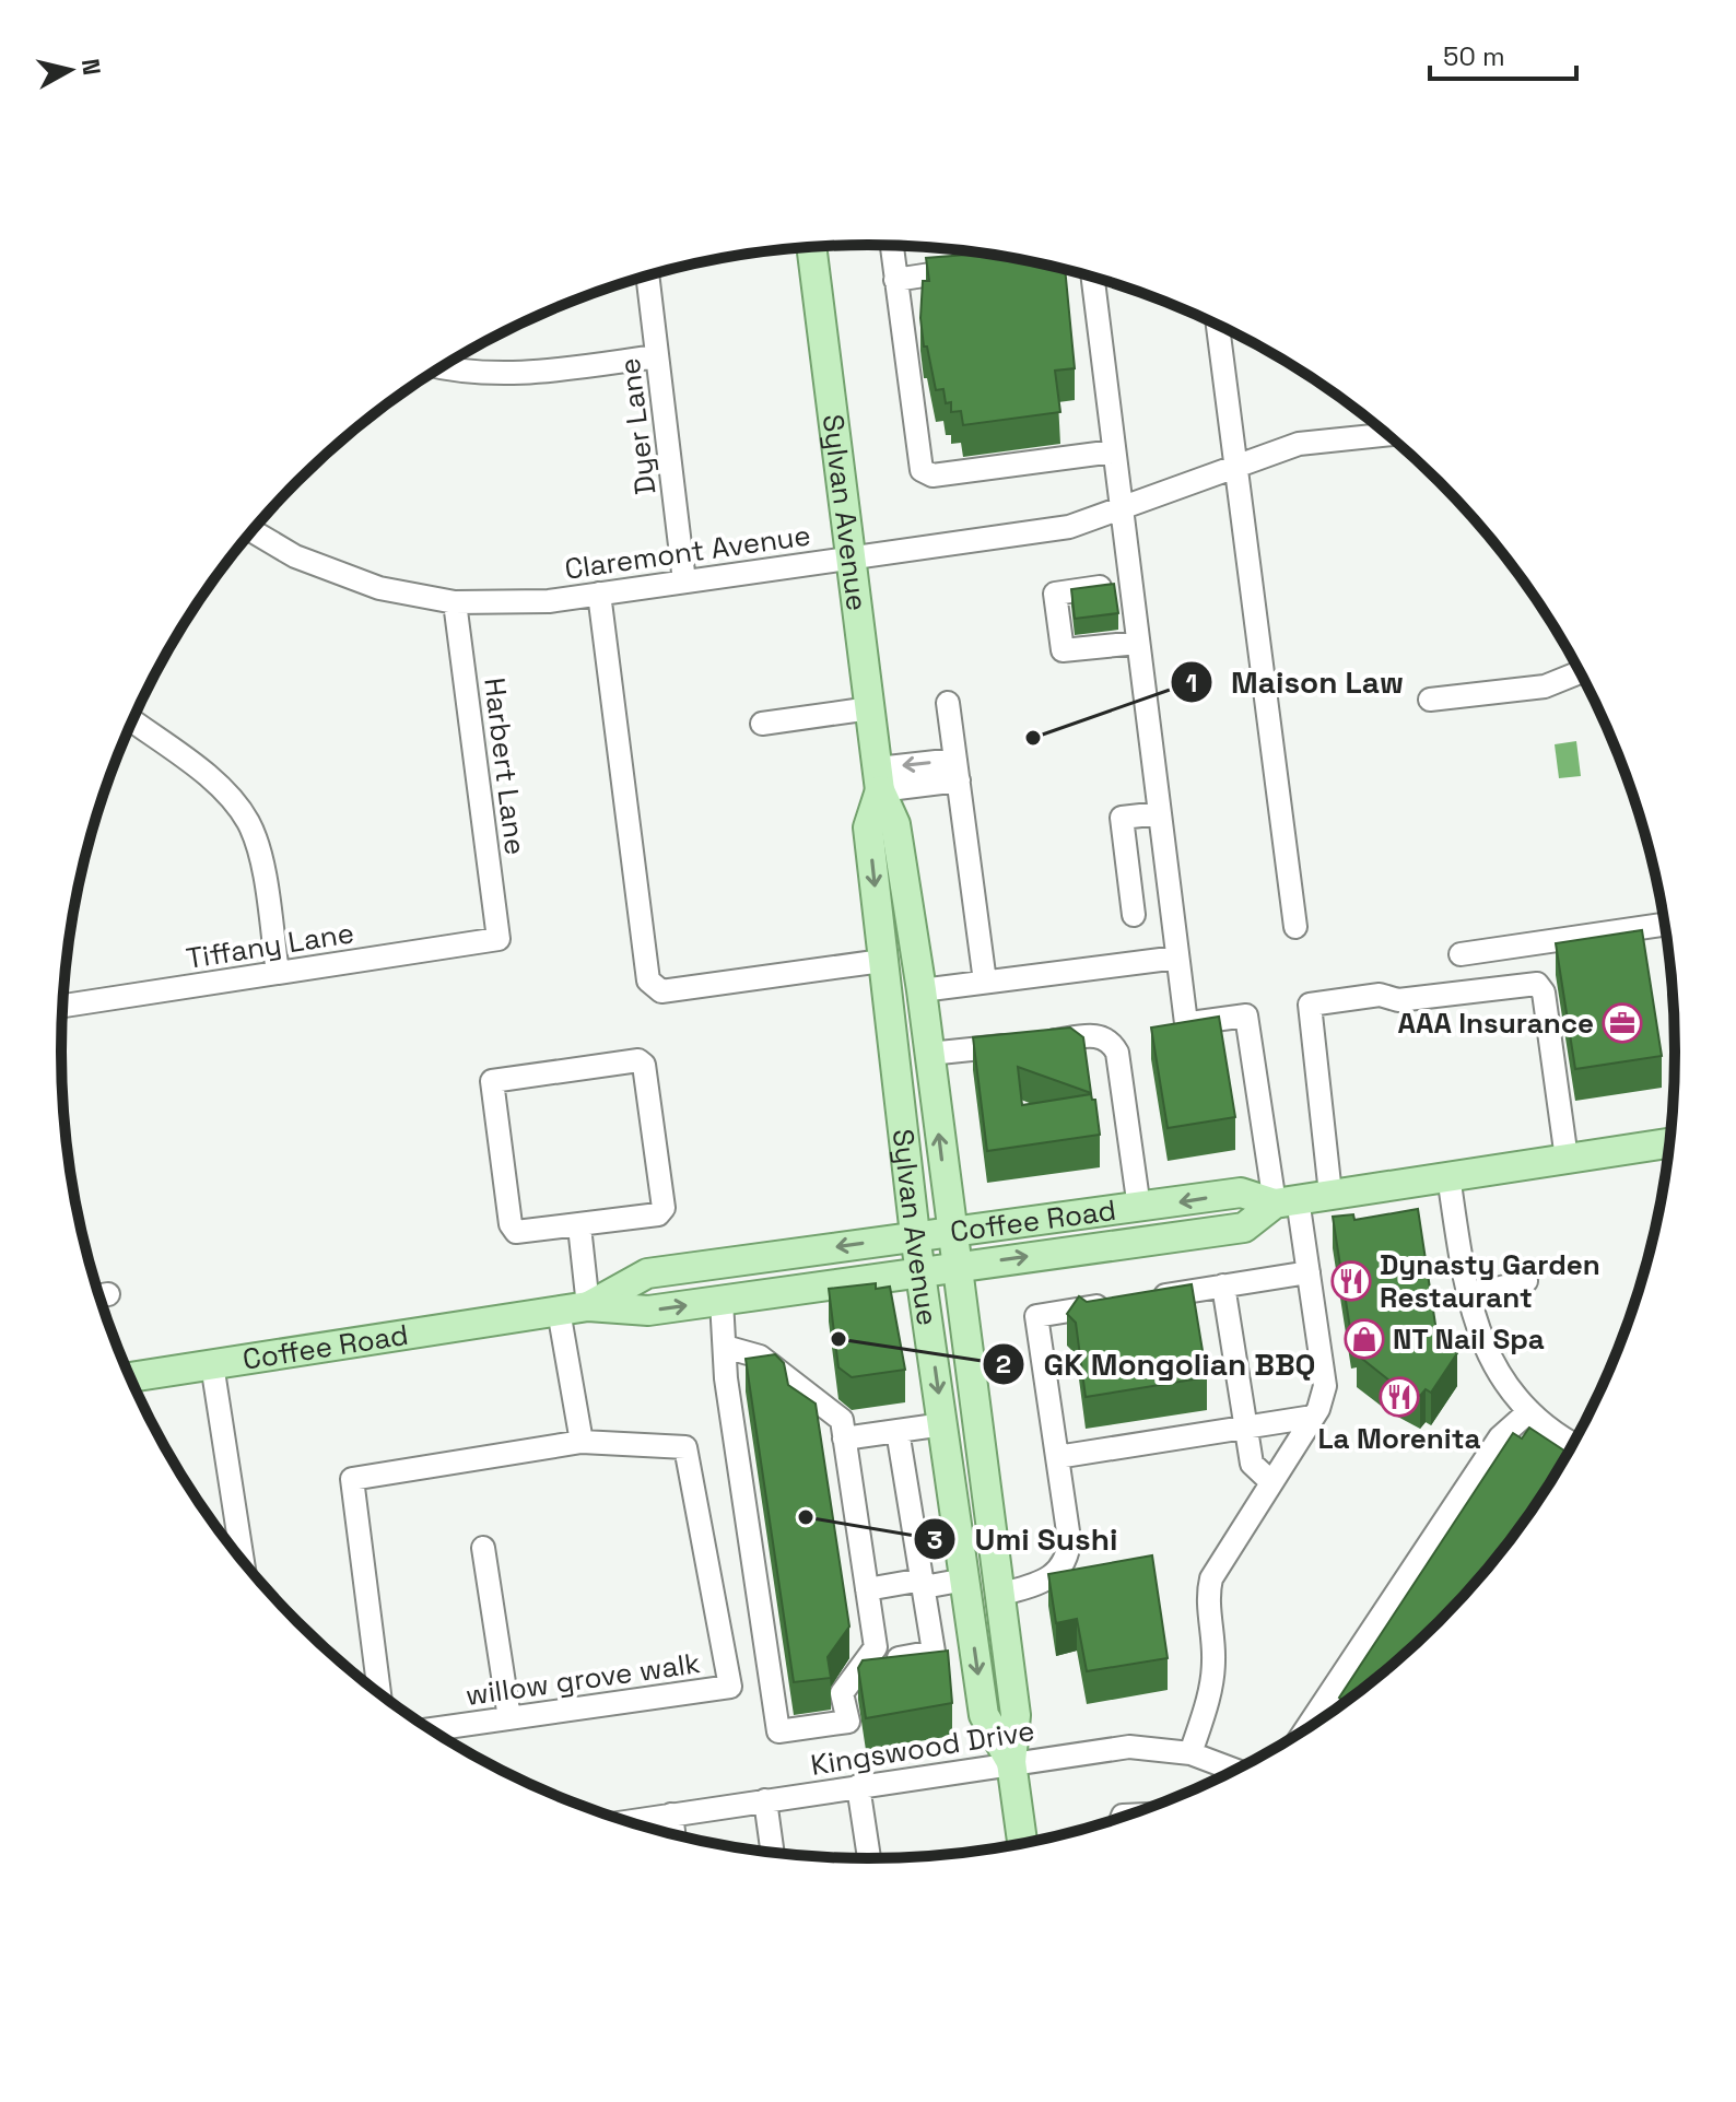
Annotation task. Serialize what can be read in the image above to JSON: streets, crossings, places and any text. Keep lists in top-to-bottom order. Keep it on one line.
{"streets":{"main road":["Sylvan Avenue","Coffee Road"],"street":["Dyer Lane","Claremont Avenue","Harbert Lane","Tiffany Lane","willow grove walk","Kingswood Drive"]},"crossings":[["Dyer Lane","Claremont Avenue"],["Sylvan Avenue","Claremont Avenue"],["Sylvan Avenue","Coffee Road"],["Sylvan Avenue","Kingswood Drive"],["Claremont Avenue","Harbert Lane"],["Harbert Lane","Tiffany Lane"]],"places":{"other":["Maison Law","GK Mongolian BBQ","Umi Sushi"],"office":["AAA Insurance"],"restaurant":["Dynasty Garden Restaurant","La Morenita"],"shop":["NT Nail Spa"]},"scale_bar":"50 m","north":"right"}
